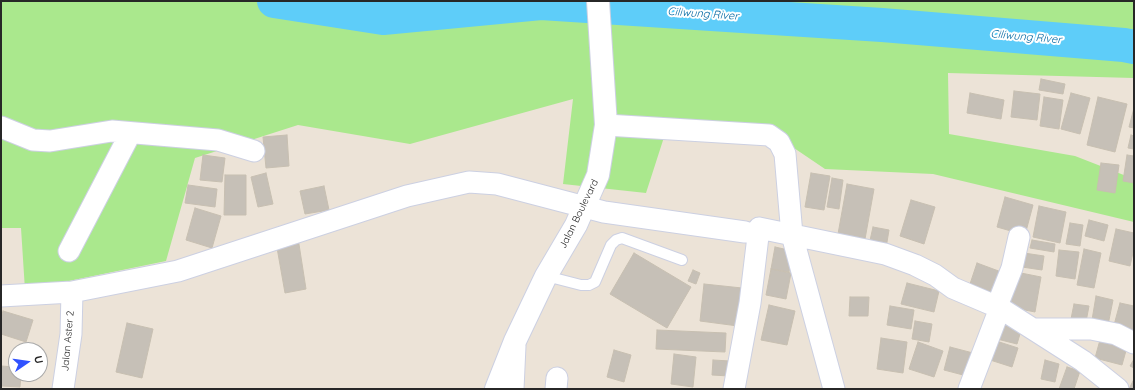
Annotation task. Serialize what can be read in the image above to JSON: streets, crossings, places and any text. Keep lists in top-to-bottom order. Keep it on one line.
{"streets":{"main road":["Jalan Boulevard"],"street":["Jalan Aster 2"]},"water":["Ciliwung River"],"north":"right"}
